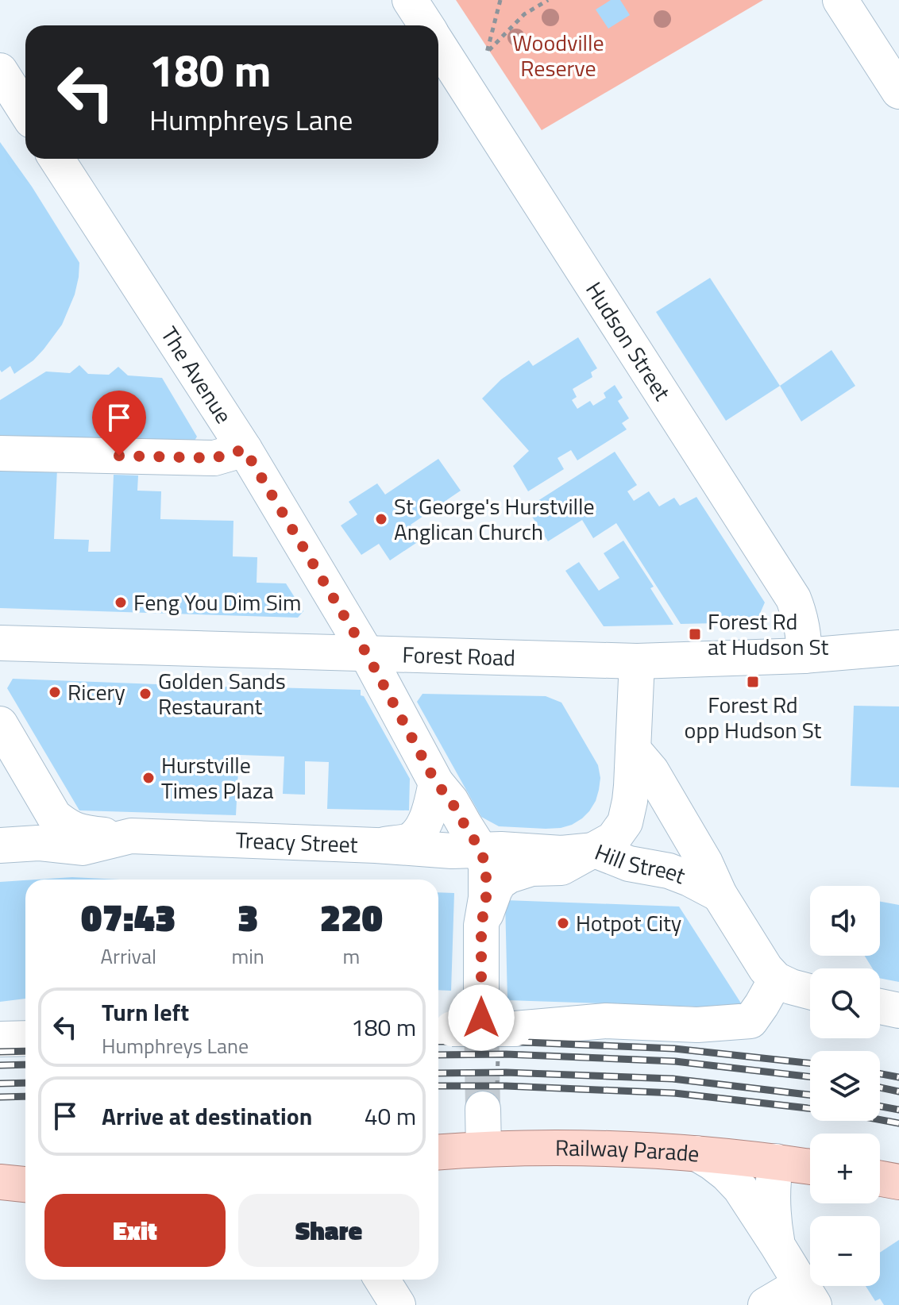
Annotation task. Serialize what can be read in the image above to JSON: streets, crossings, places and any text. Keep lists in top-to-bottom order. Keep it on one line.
{"streets":{"main road":["Railway Parade"],"street":["Hudson Street","The Avenue","Forest Road","Treacy Street","Hill Street"]},"crossings":[["Hudson Street","Forest Road"],["The Avenue","Forest Road"],["The Avenue","Treacy Street"],["Forest Road","Hill Street"],["Treacy Street","Hill Street"]],"parks":["Woodville Reserve"],"places":{"other":["St George's Hurstville Anglican Church","Feng You Dim Sim","Ricery","Golden Sands Restaurant","Hurstville Times Plaza","Hotpot City"],"transit":["Forest Rd at Hudson St","Forest Rd opp Hudson St"]},"page":{"turn":["180 m","Humphreys Lane"],"eta":["07:43","Arrival","3","min","220","m"],"map_buttons":["+","−"],"list":[{"name":"Turn left","note":"Humphreys Lane","value":"180 m"},{"name":"Arrive at destination","value":"40 m"}],"buttons":["Exit","Share"]}}
